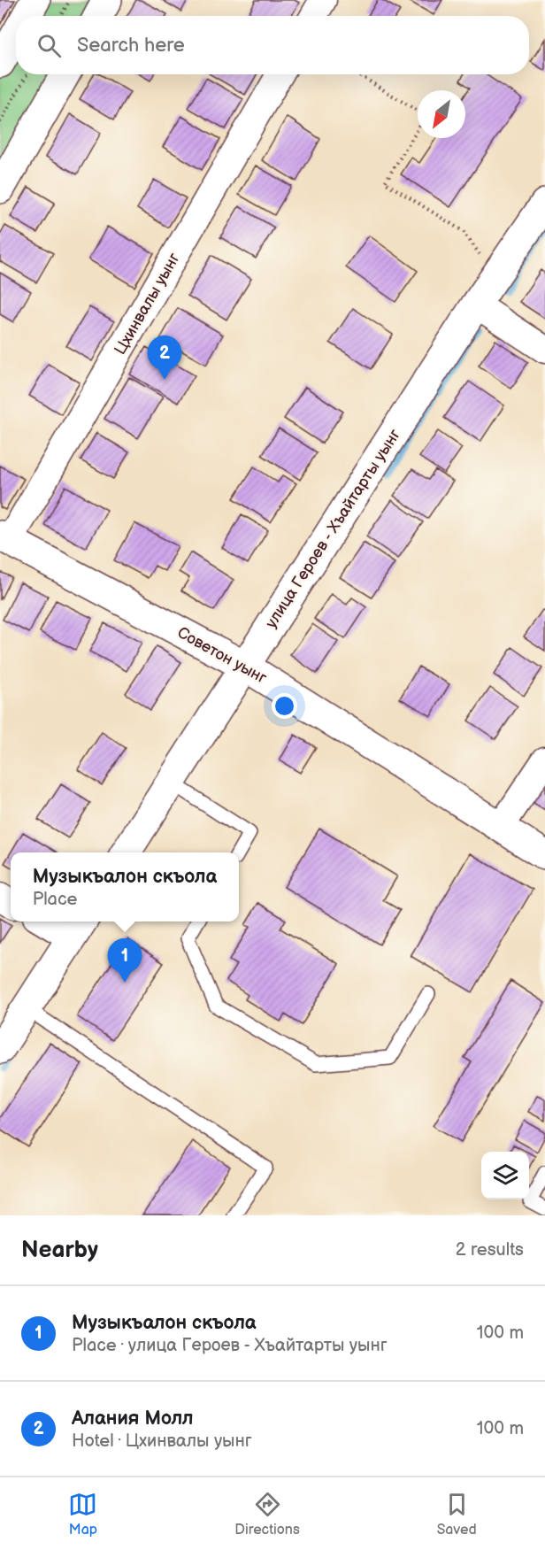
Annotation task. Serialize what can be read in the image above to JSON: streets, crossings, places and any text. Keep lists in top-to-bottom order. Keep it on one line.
{"streets":{"street":["Цхинвалы уынг","улица Героев - Хъайтарты уынг","Советон уынг"]},"crossings":[["Цхинвалы уынг","Советон уынг"],["улица Героев - Хъайтарты уынг","Советон уынг"]],"north":"bottom left","page":{"search":"Search here","pins":["2","1"],"popup":["Музыкъалон скъола","Place"],"heading":["Nearby","2 results"],"list":[{"mark":"1","name":"Музыкъалон скъола","note":"Place · улица Героев - Хъайтарты уынг","value":"100 m"},{"mark":"2","name":"Алания Молл","note":"Hotel · Цхинвалы уынг","value":"100 m"}],"nav":["Map","Directions","Saved"]}}
